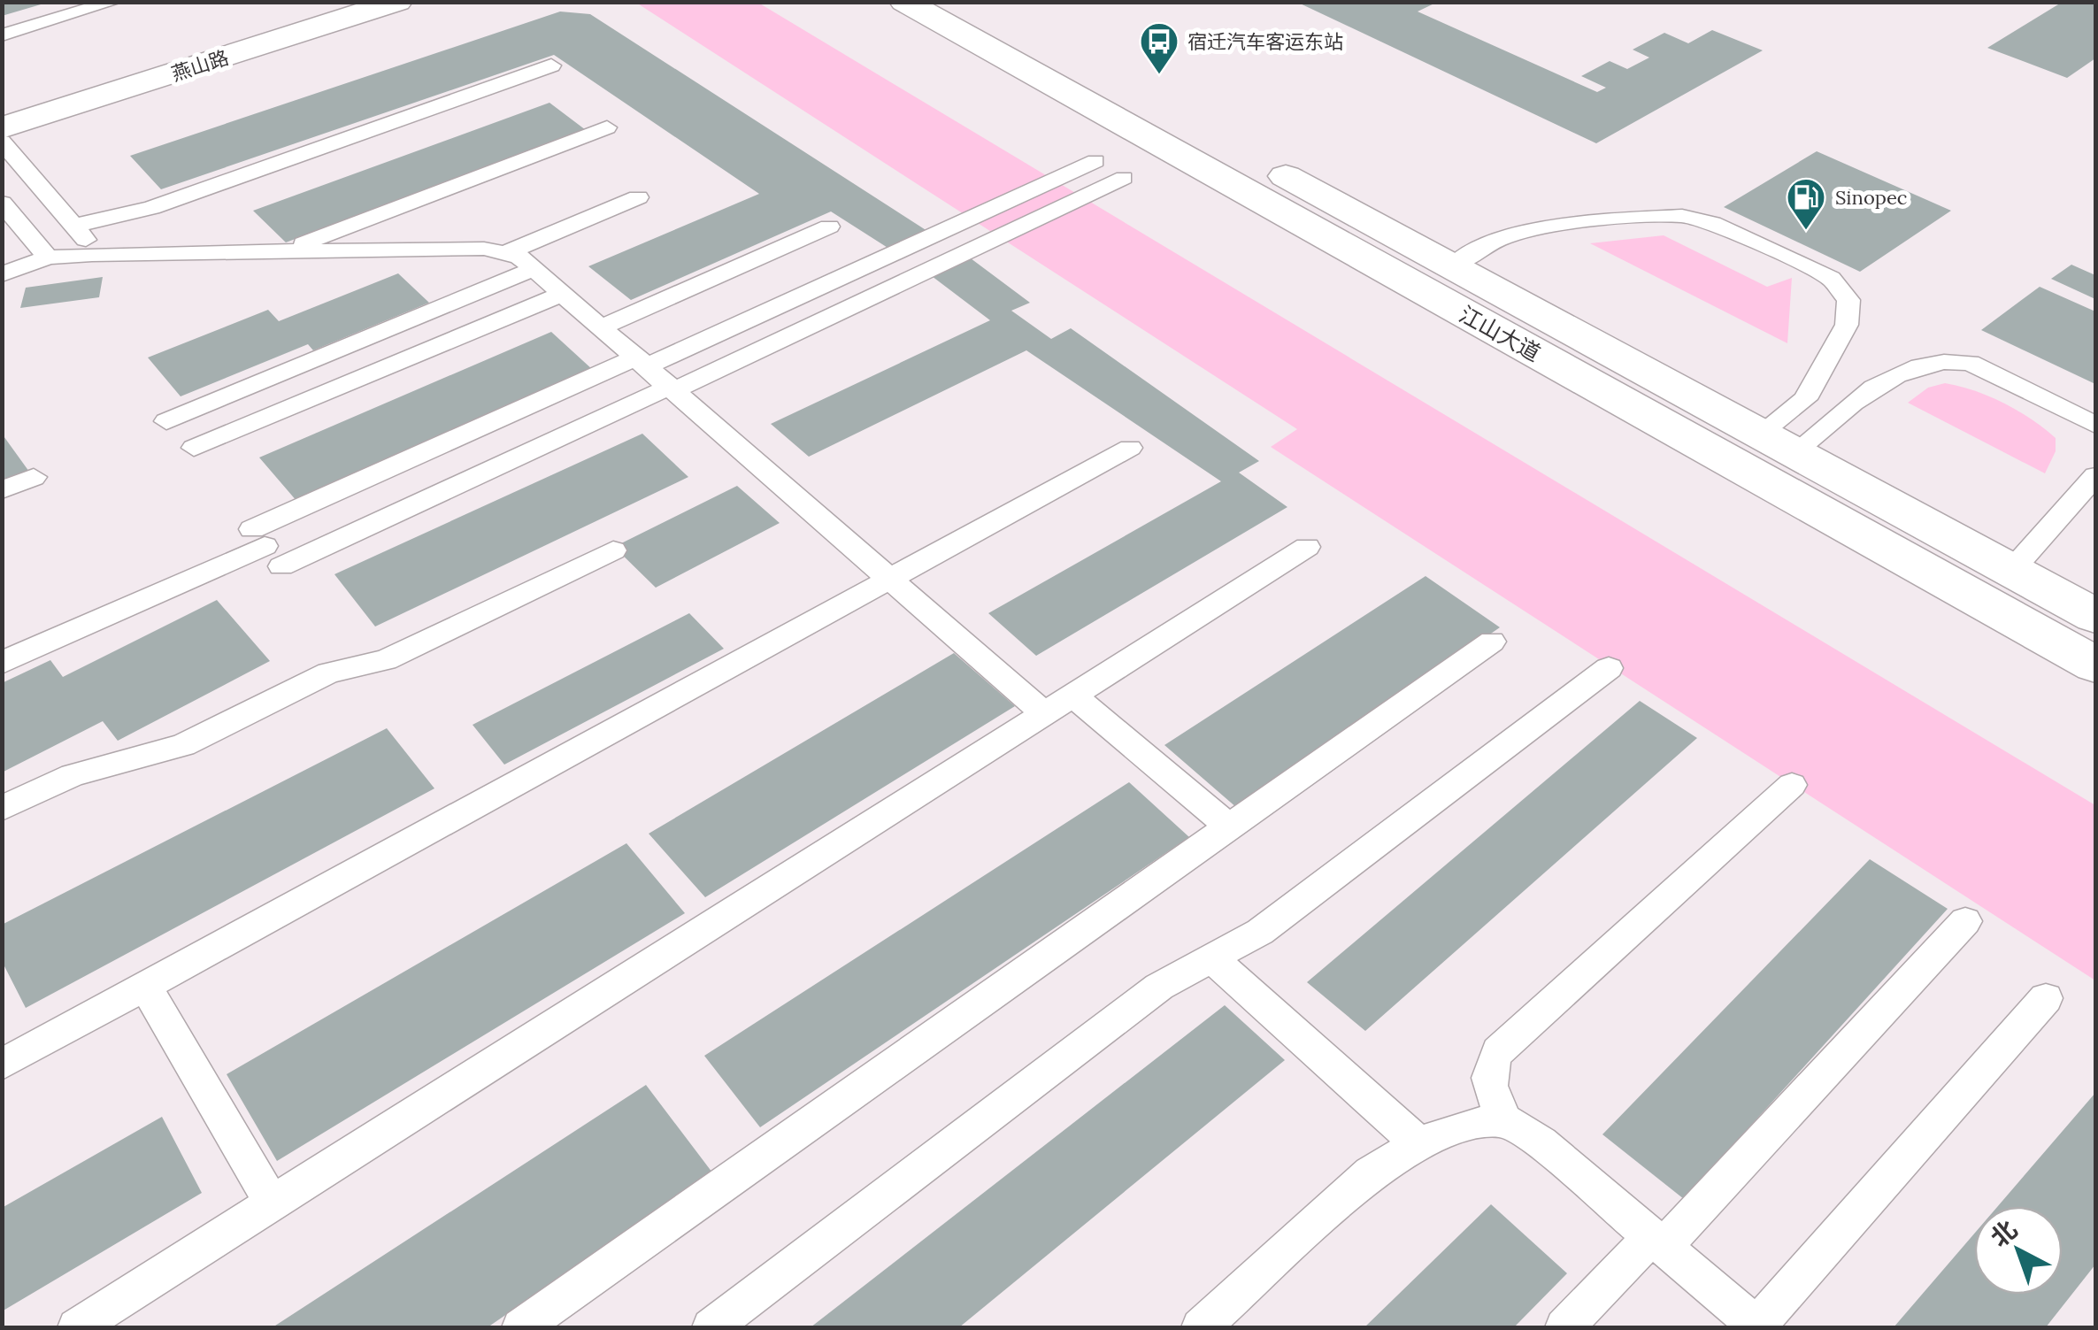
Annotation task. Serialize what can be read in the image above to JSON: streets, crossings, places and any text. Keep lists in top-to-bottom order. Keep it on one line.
{"streets":{"main road":["燕山路","江山大道"]},"places":{"bus stop":["宿迁汽车客运东站"],"fuel station":["Sinopec"]},"north":"top left"}
